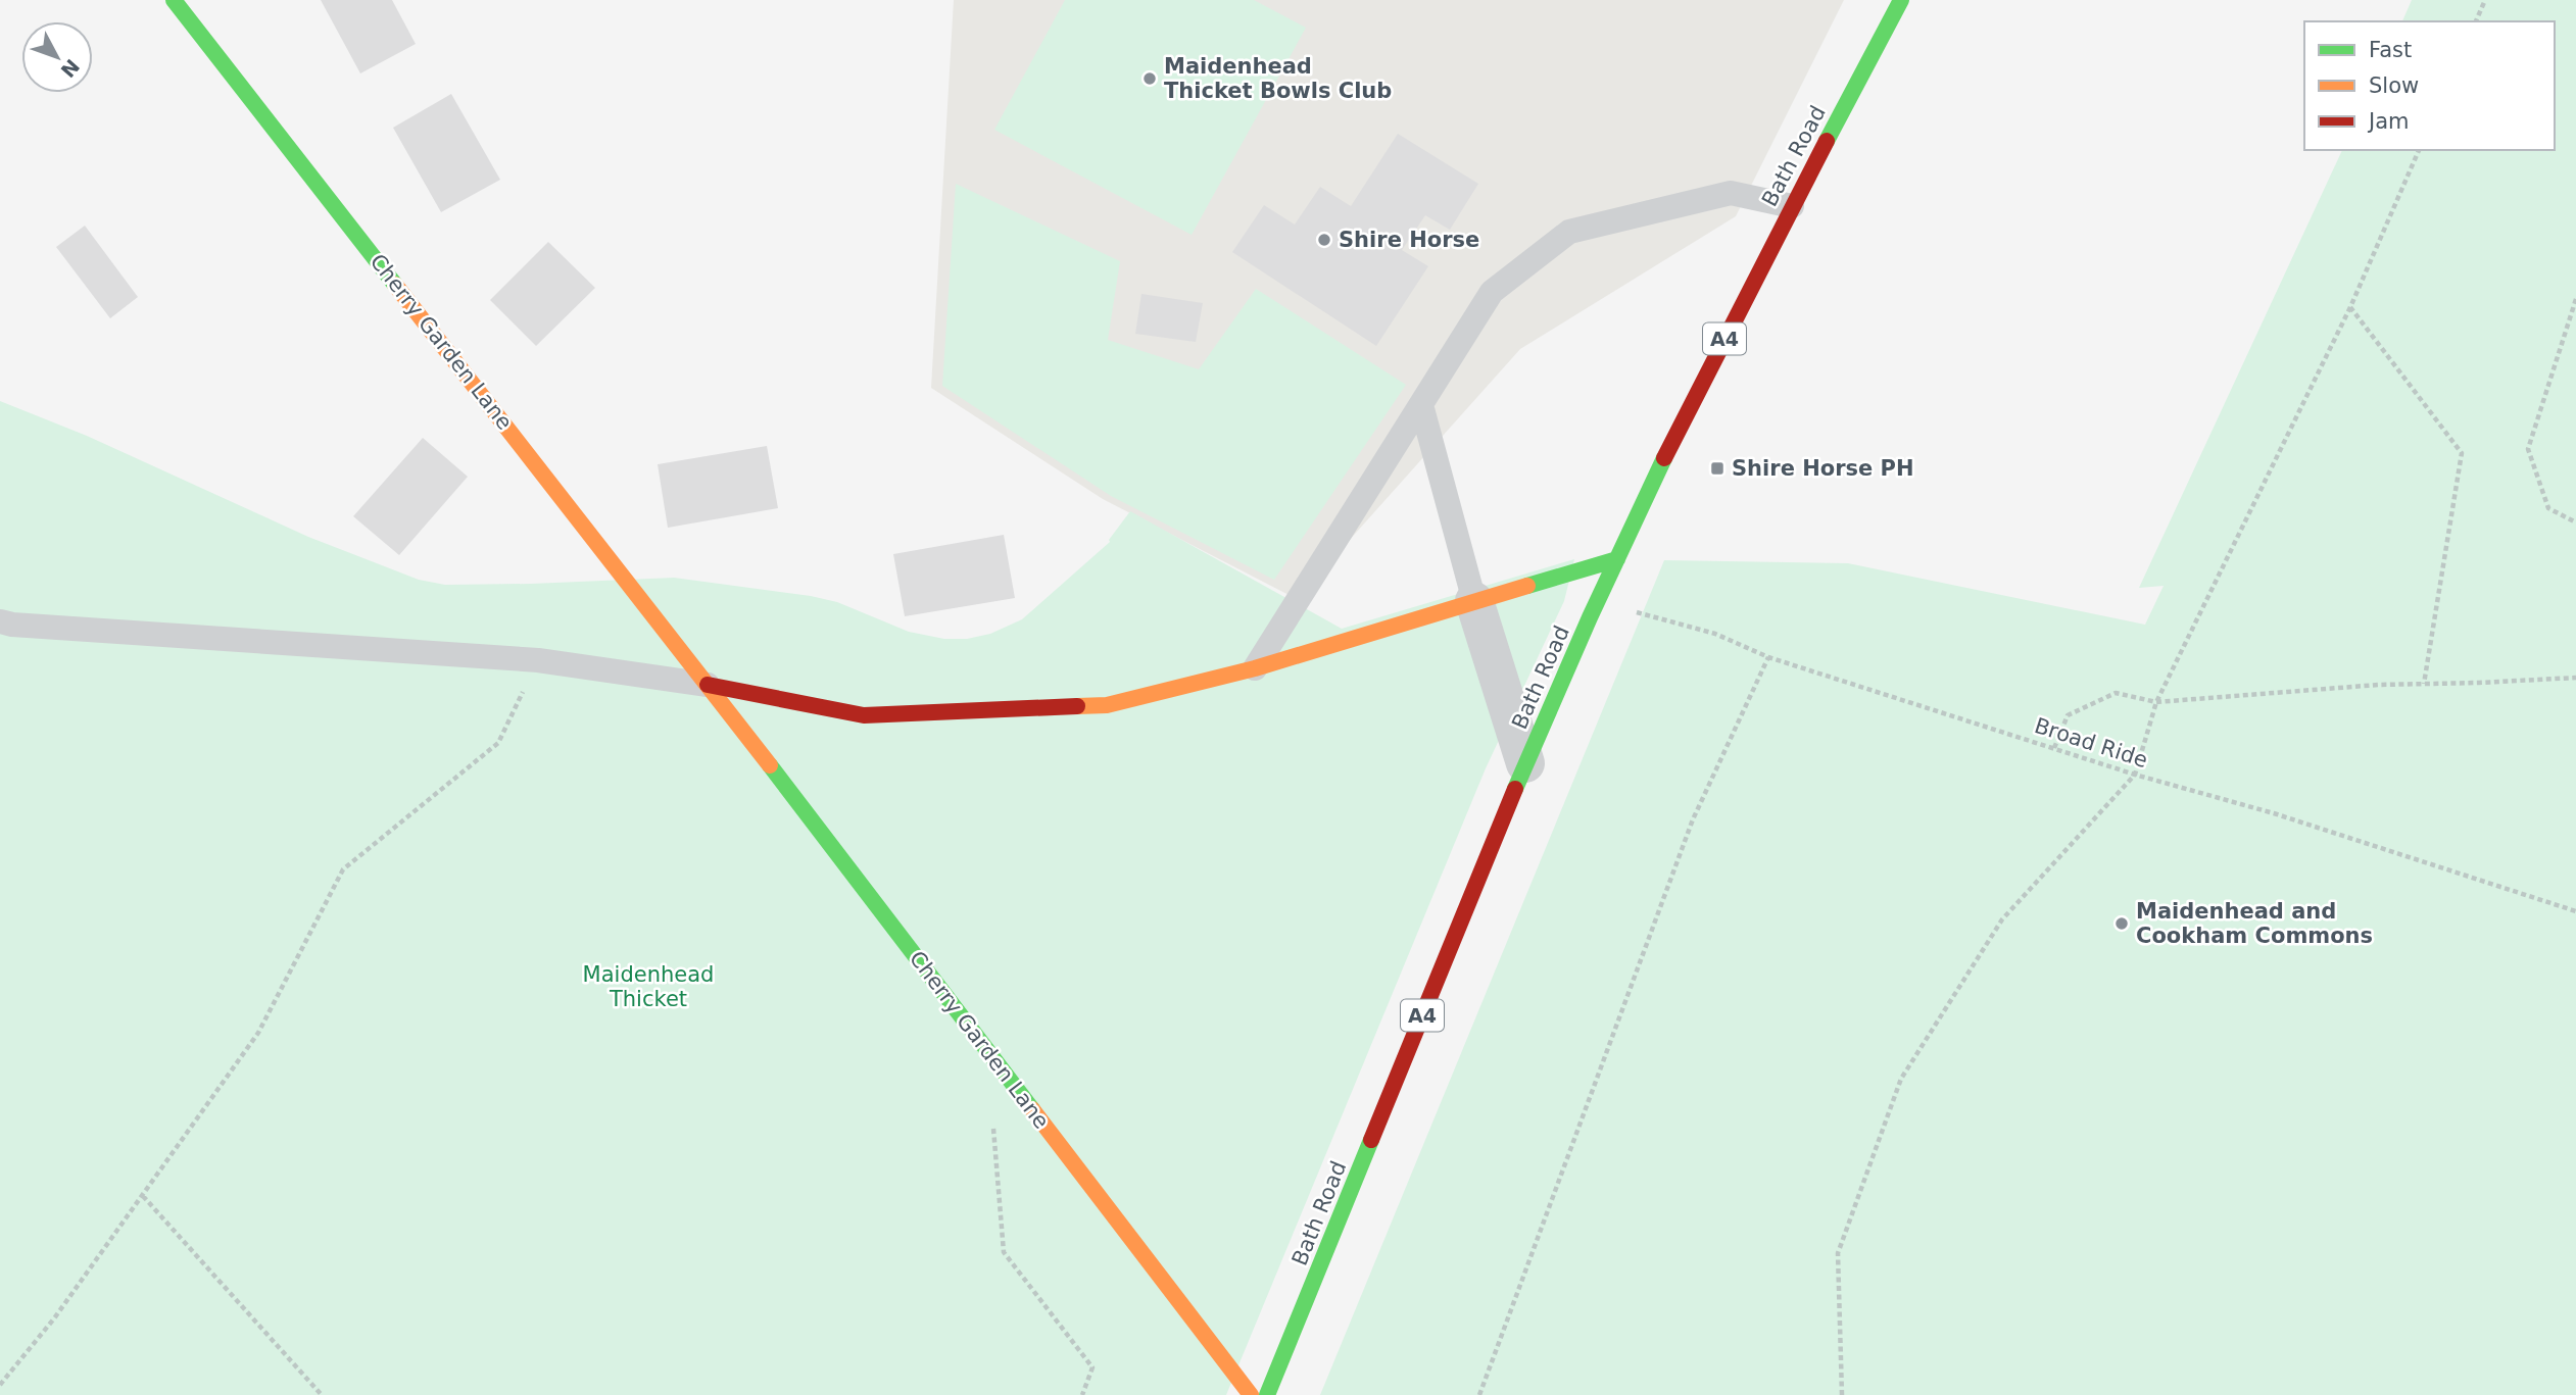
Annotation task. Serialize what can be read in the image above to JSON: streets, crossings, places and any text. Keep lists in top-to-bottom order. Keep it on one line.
{"streets":{"street":["Bath Road","A4","Cherry Garden Lane"],"path":["Broad Ride"]},"crossings":[["Bath Road","Broad Ride"]],"parks":["Maidenhead Thicket"],"places":{"other":["Maidenhead Thicket Bowls Club","Shire Horse","Maidenhead and Cookham Commons"],"transit":["Shire Horse PH"]},"legend":["Fast","Slow","Jam"],"north":"bottom right"}
